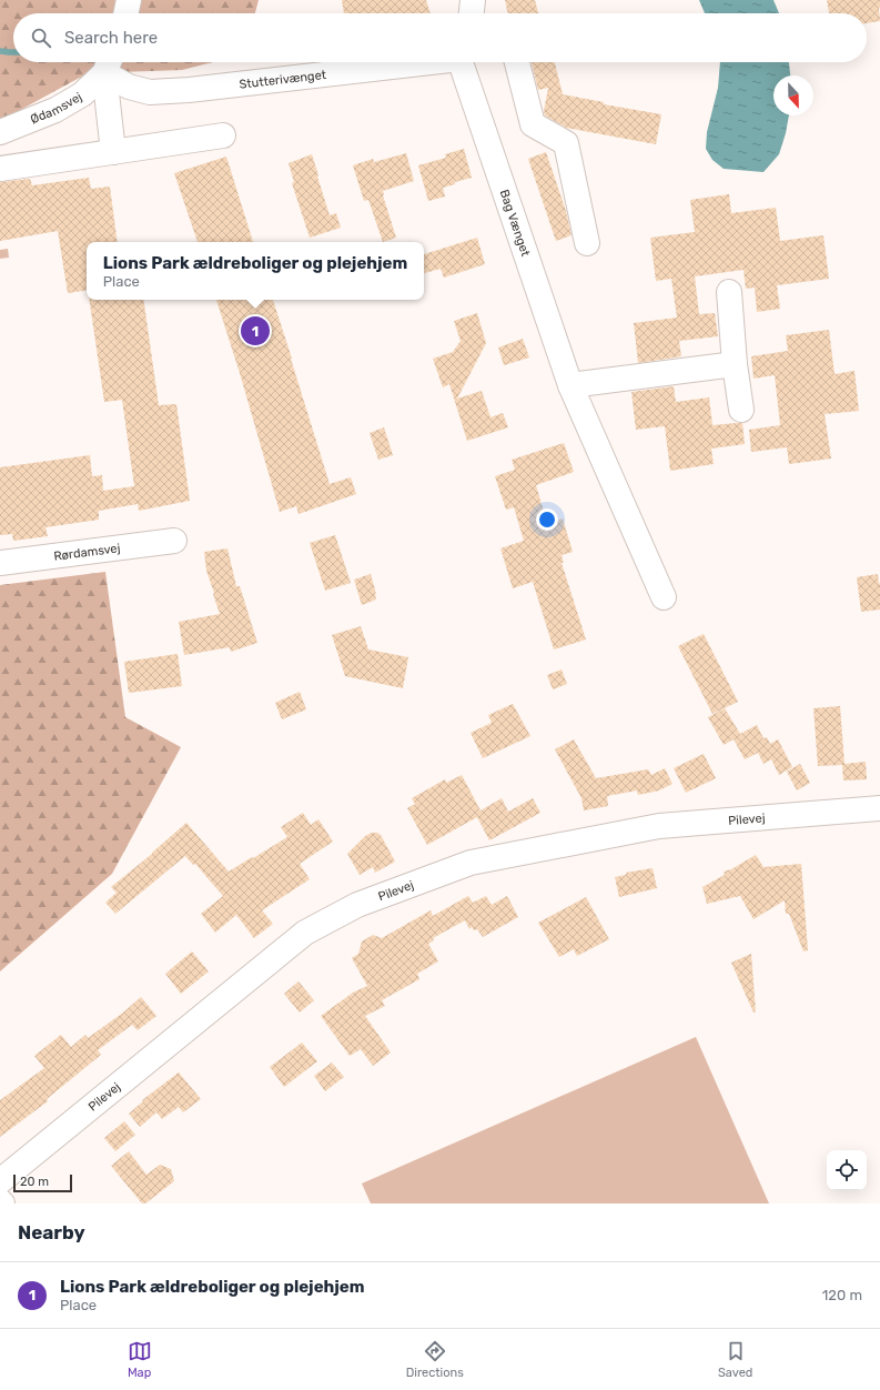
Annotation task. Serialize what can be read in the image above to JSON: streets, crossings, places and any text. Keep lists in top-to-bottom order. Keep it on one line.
{"streets":{"street":["Stutterivænget","Ødamsvej","Bag Vænget","Rørdamsvej","Pilevej"]},"crossings":[["Stutterivænget","Ødamsvej"]],"scale_bar":"20 m","north":"bottom","page":{"search":"Search here","popup":["Lions Park ældreboliger og plejehjem","Place"],"pins":"1","scale":"20 m","heading":"Nearby","list":[{"mark":"1","name":"Lions Park ældreboliger og plejehjem","note":"Place","value":"120 m"}],"nav":["Map","Directions","Saved"]}}
